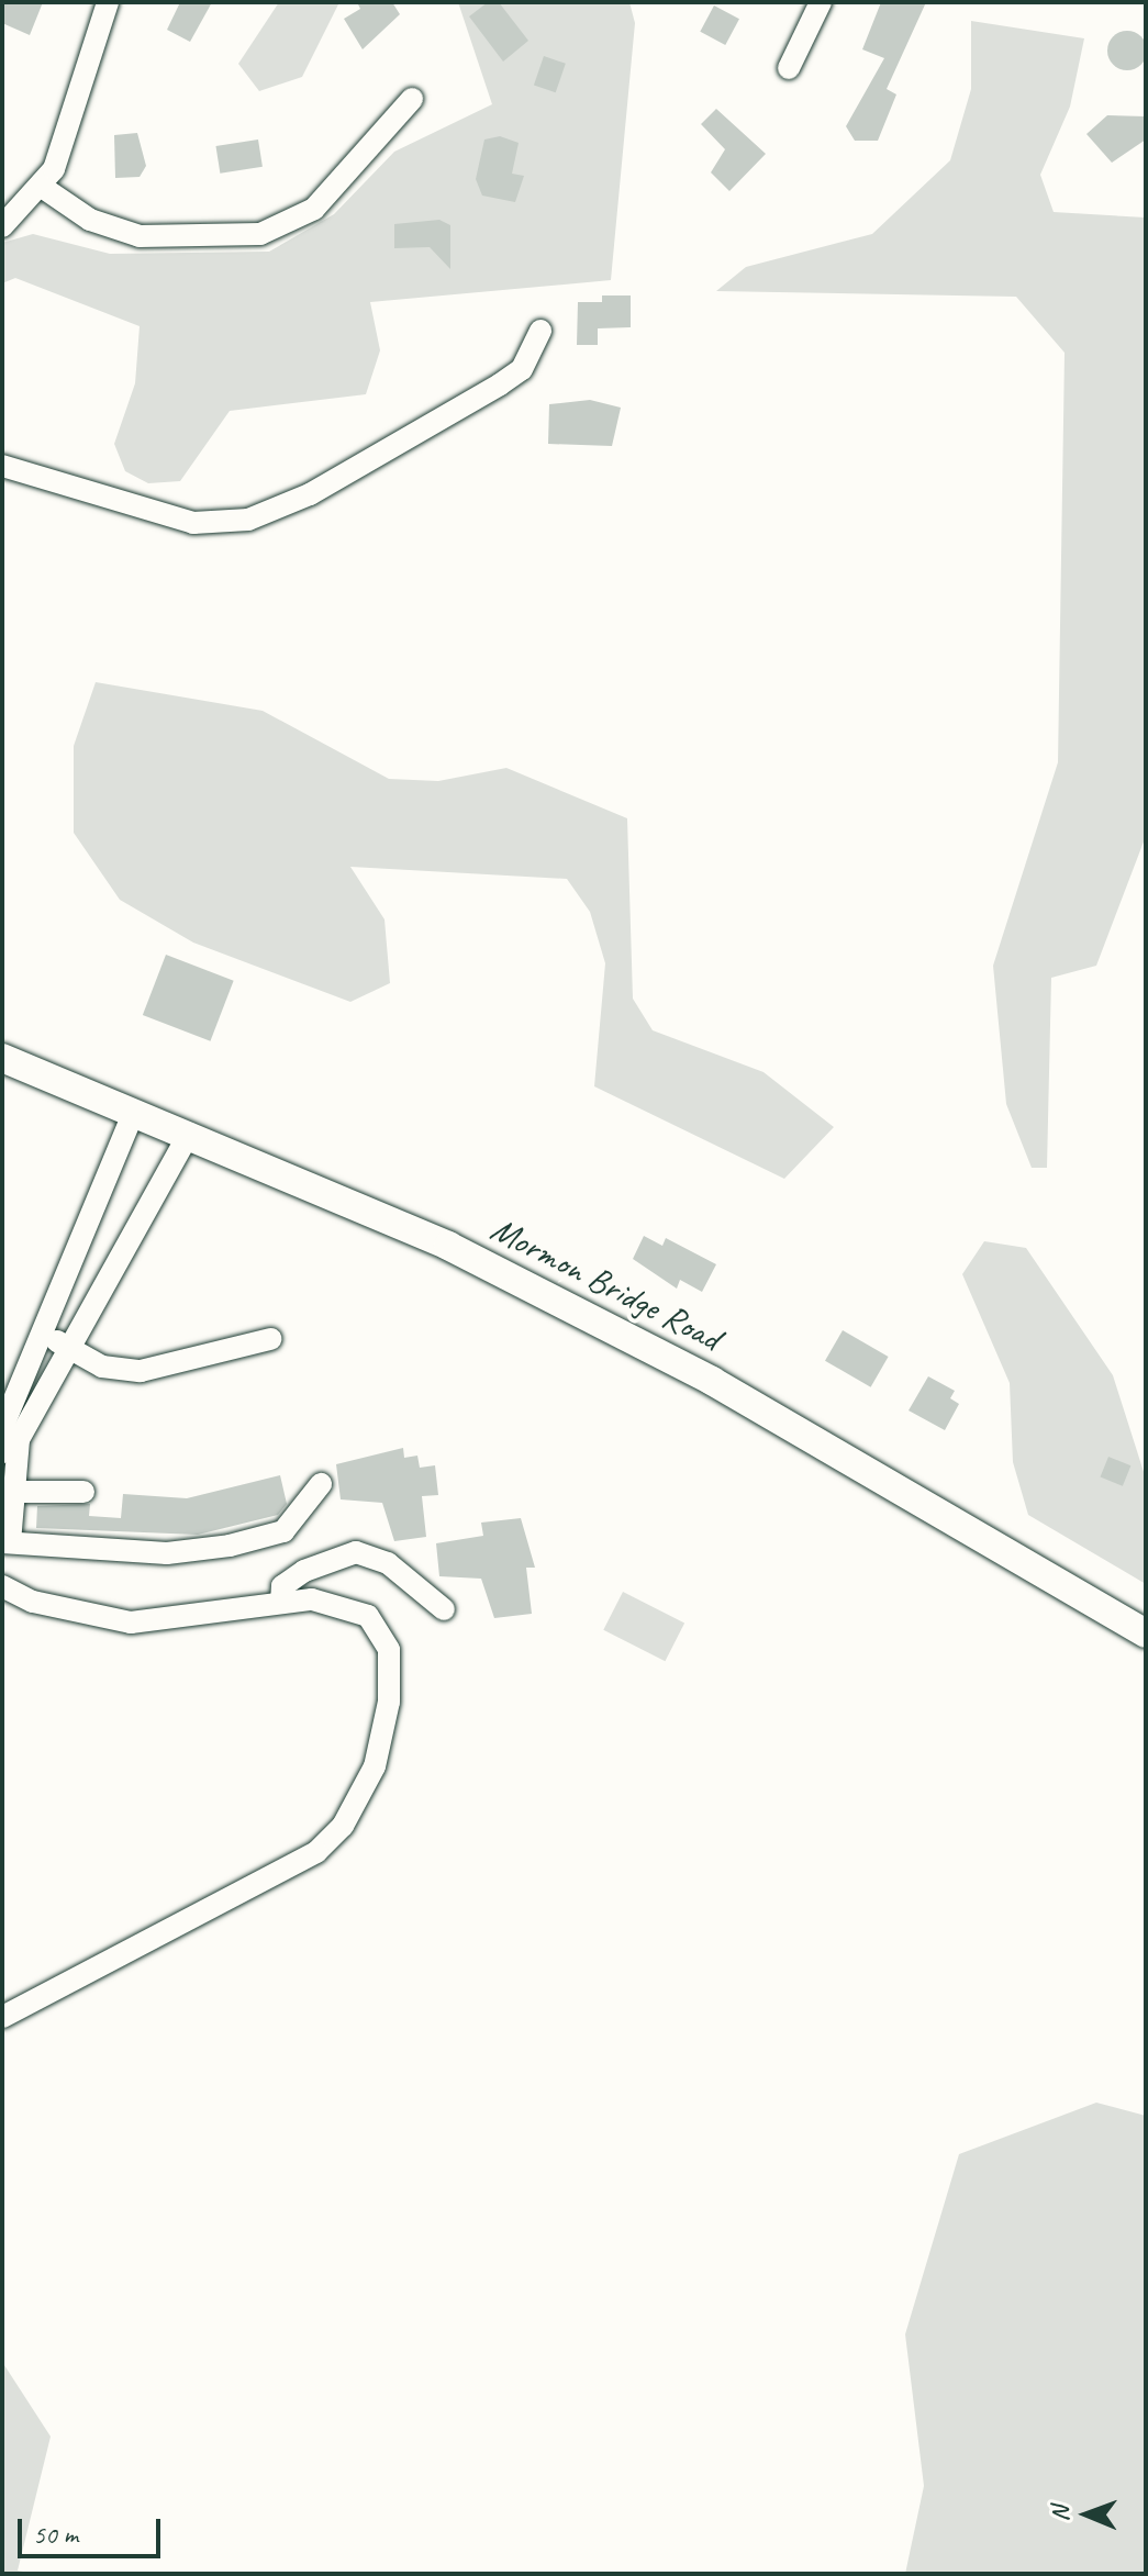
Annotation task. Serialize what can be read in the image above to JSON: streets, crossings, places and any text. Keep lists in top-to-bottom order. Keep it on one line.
{"streets":{"main road":["Mormon Bridge Road"]},"scale_bar":"50 m","north":"left"}
